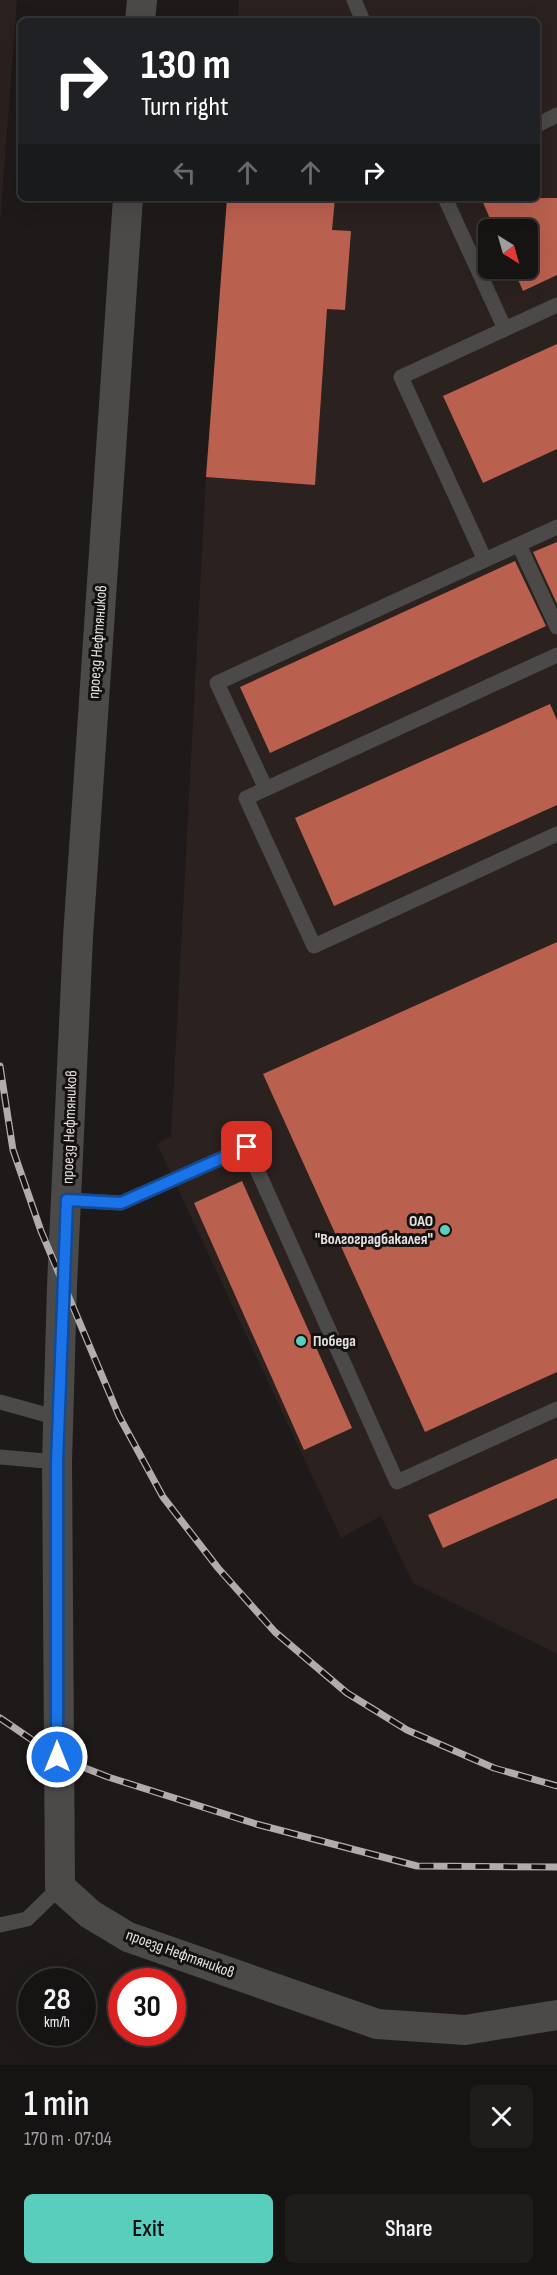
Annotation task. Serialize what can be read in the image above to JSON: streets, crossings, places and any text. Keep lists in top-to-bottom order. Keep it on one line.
{"streets":{"street":["проезд Нефтяников"]},"places":["ОАО \"Волгоградбакалея\"","Победа"],"north":"bottom right","page":{"turn":["130 m","Turn right"],"speed":"28 km/h","limit":"30","heading":["1 min","170 m · 07:04"],"buttons":["Exit","Share"]}}
